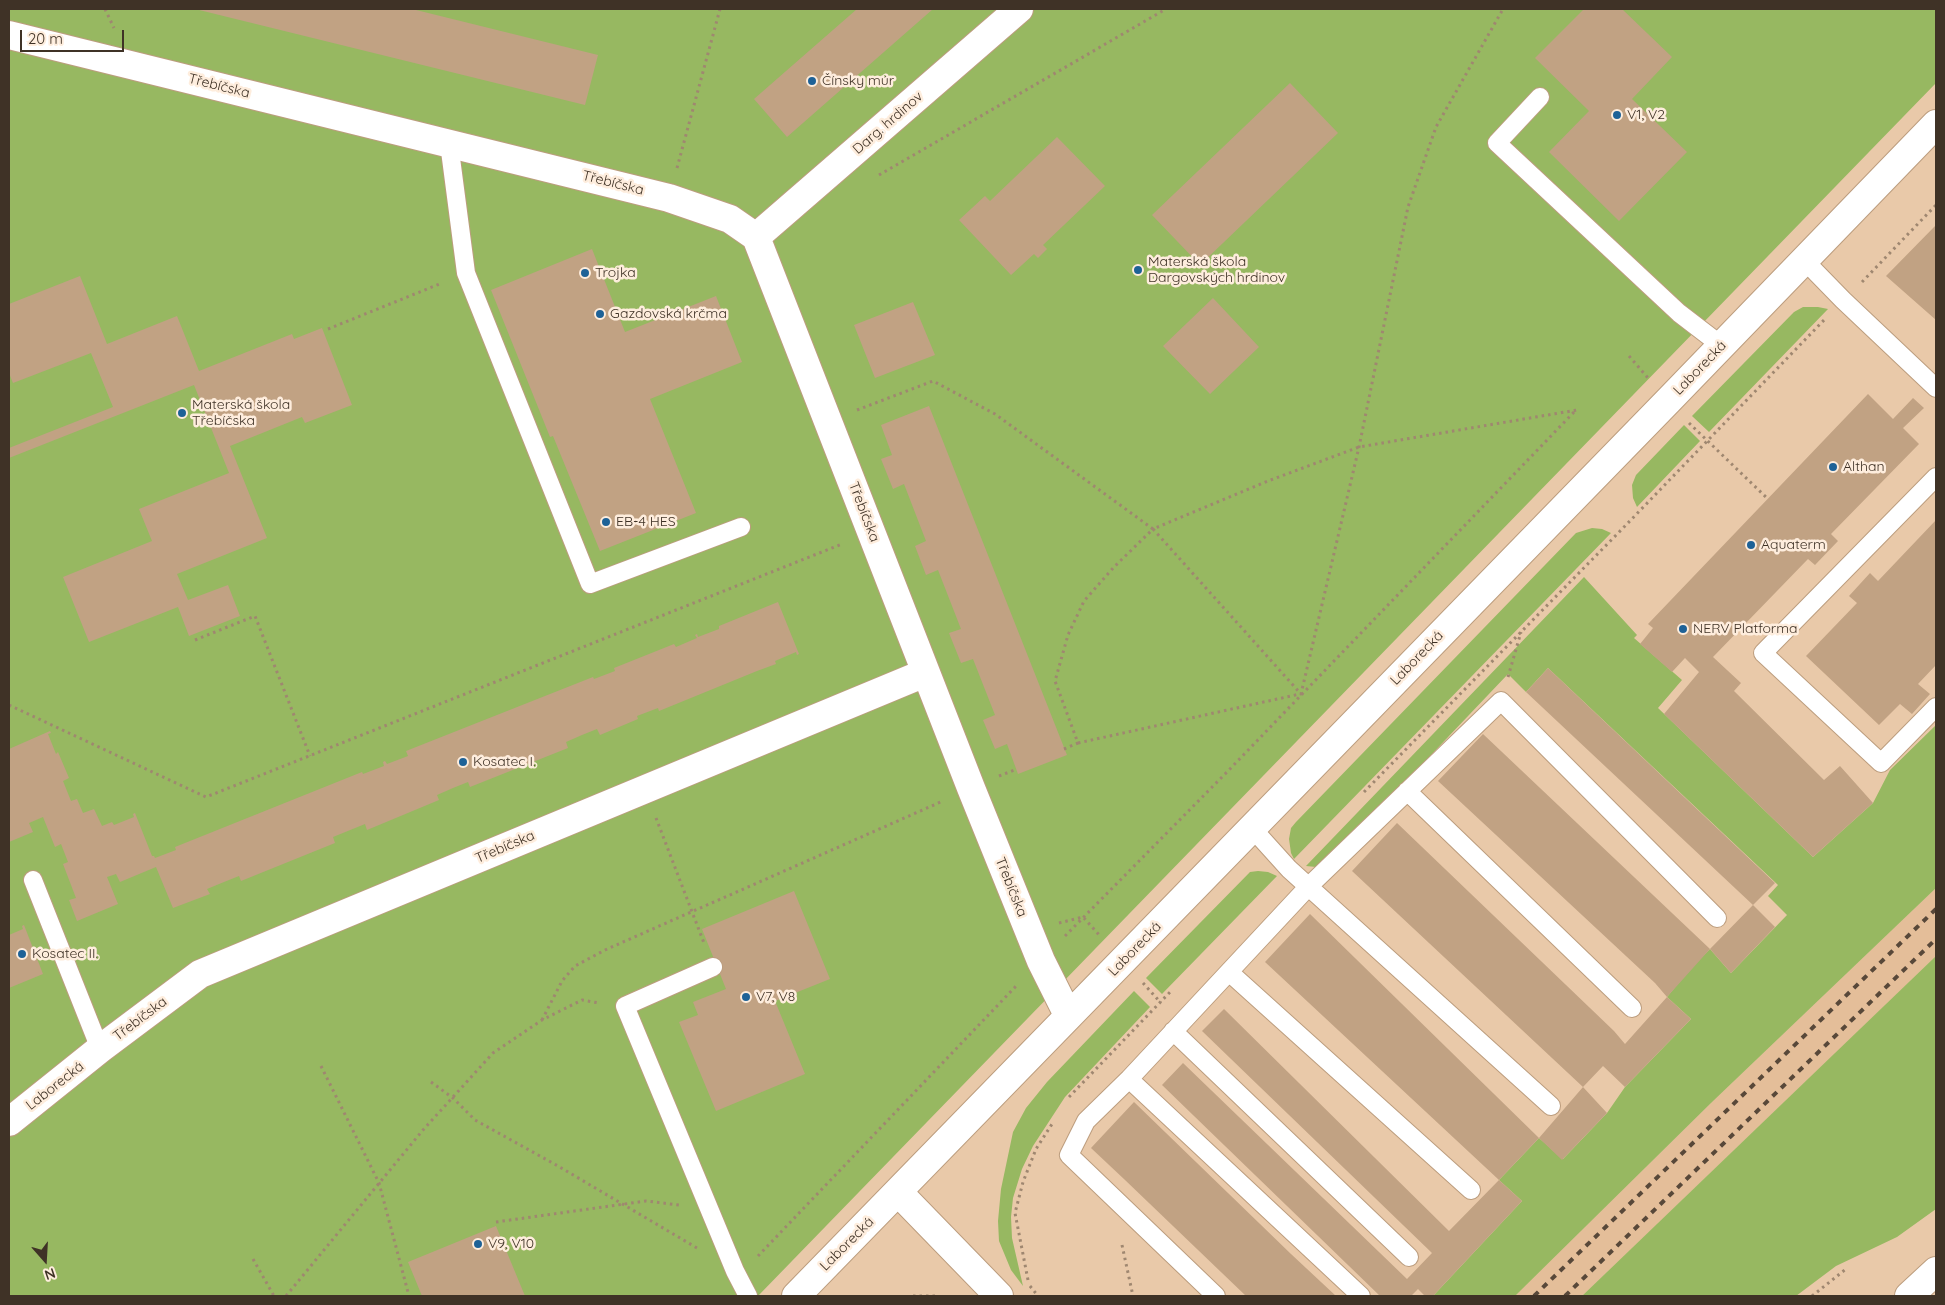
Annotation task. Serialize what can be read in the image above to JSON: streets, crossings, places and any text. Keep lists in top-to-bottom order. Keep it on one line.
{"streets":{"street":["Třebíčska","Darg. hrdinov","Laborecká"]},"crossings":[["Třebíčska","Darg. hrdinov"],["Třebíčska","Laborecká"]],"places":["Čínsky múr","V1, V2","Materská škola Dargovských hrdinov","Trojka","Gazdovská krčma","Materská škola Třebíčska","Althan","EB-4 HES","Aquaterm","NERV Platforma","Kosatec I.","Kosatec II.","V7, V8","V9, V10"],"scale_bar":"20 m","north":"bottom"}
